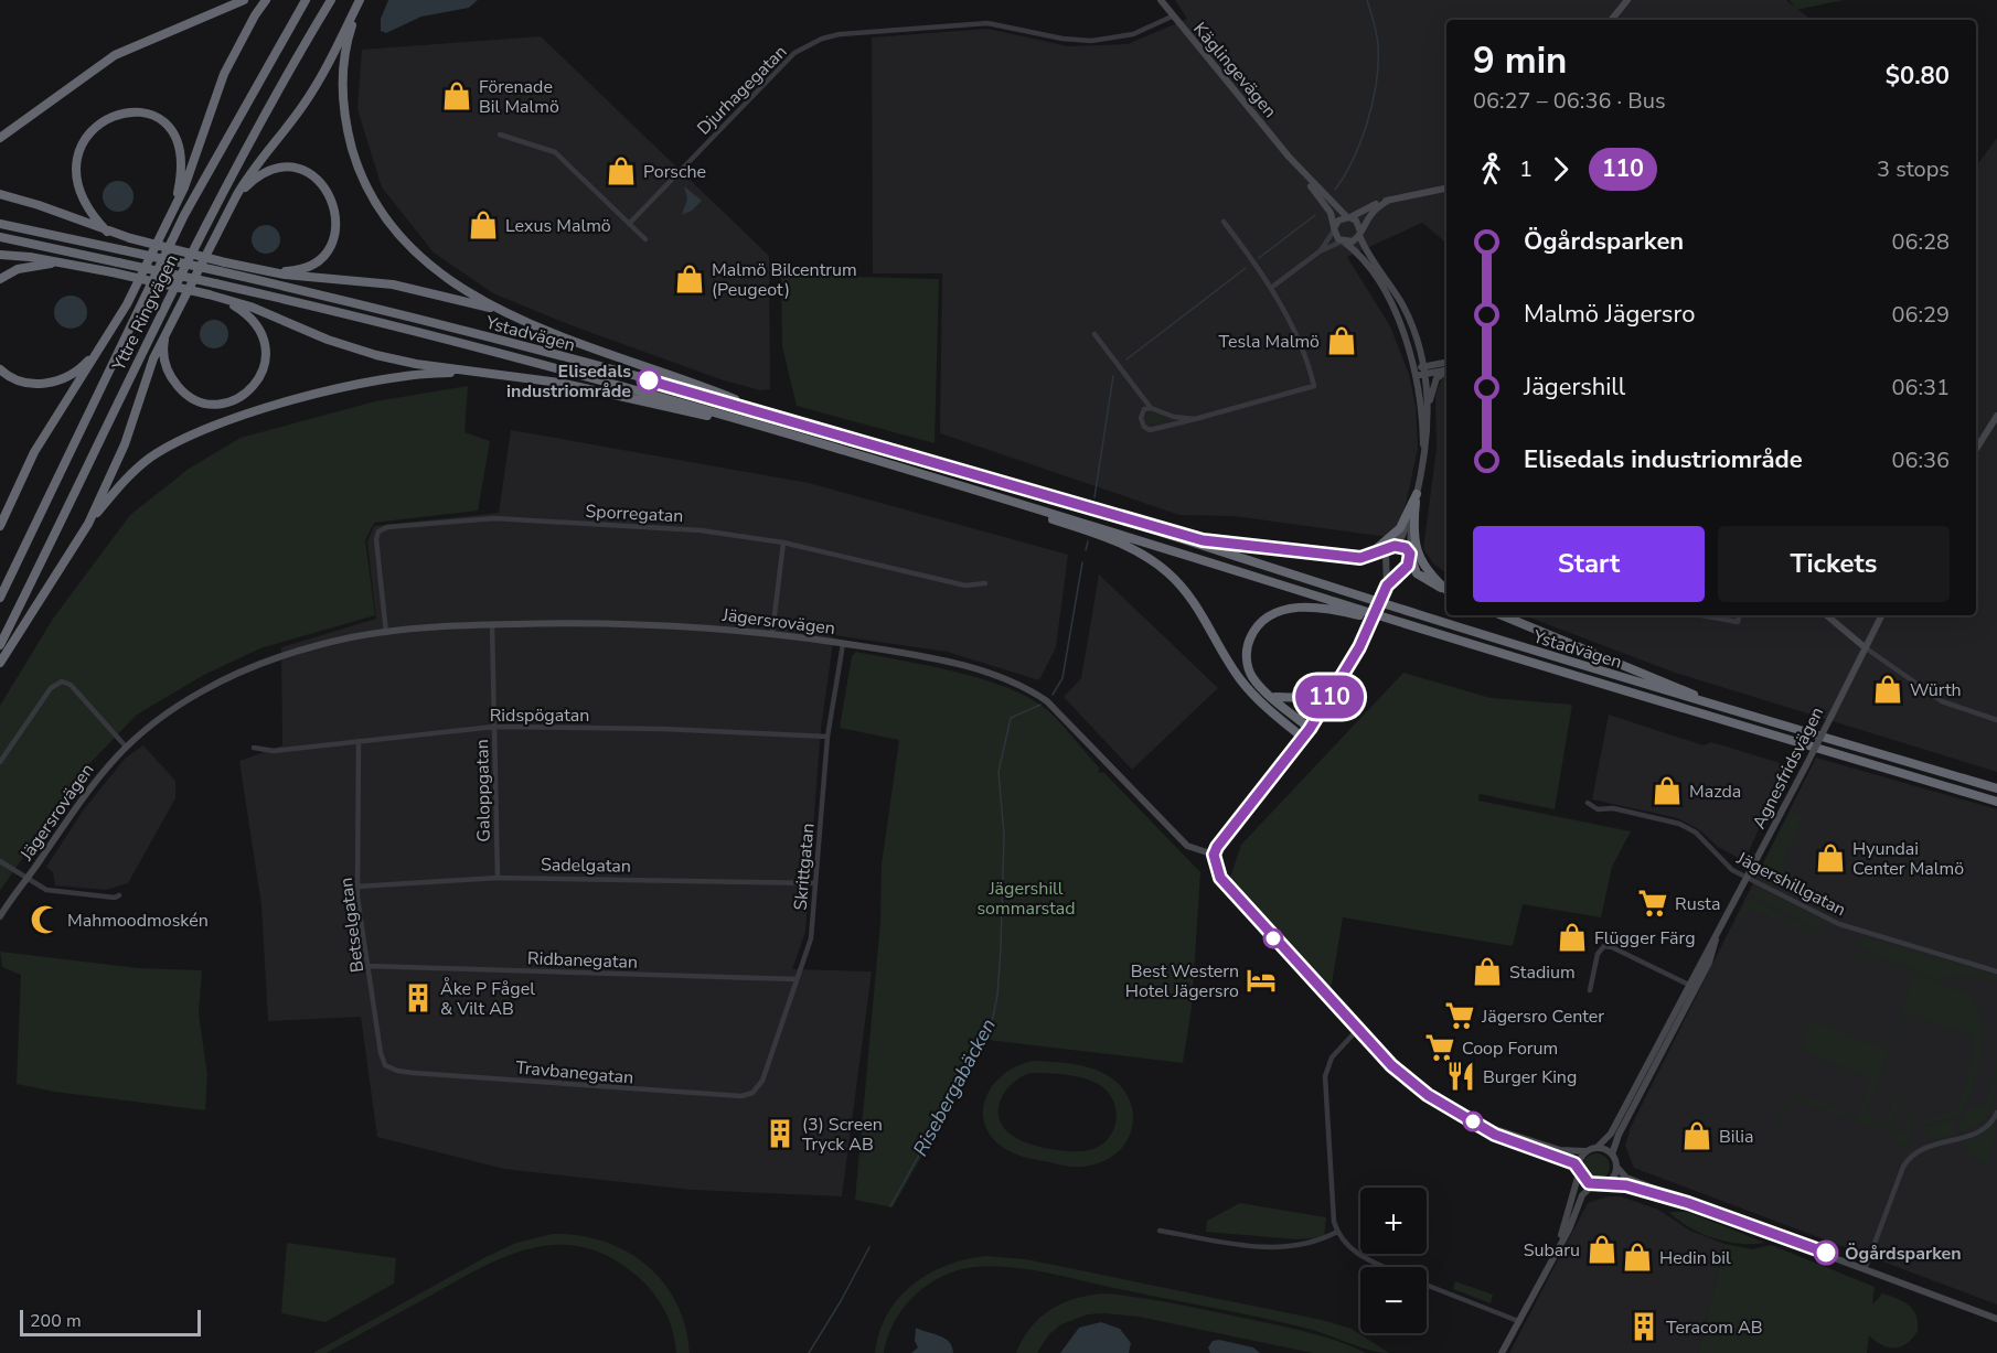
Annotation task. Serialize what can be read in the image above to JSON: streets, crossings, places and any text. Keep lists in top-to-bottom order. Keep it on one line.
{"streets":{"highway":["Yttre Ringvägen","Ystadvägen"],"main road":["Käglingevägen","Jägersrovägen","Agnesfridsvägen"],"street":["Djurhagegatan","Sporregatan","Ridspögatan","Galoppgatan","Sadelgatan","Skrittgatan","Jägershillgatan","Betselgatan","Ridbanegatan","Travbanegatan"]},"crossings":[["Käglingevägen","Djurhagegatan"],["Sporregatan","Jägersrovägen"],["Jägersrovägen","Galoppgatan"],["Jägersrovägen","Skrittgatan"],["Ridspögatan","Galoppgatan"],["Ridspögatan","Skrittgatan"],["Ridspögatan","Betselgatan"],["Agnesfridsvägen","Jägershillgatan"],["Galoppgatan","Sadelgatan"],["Sadelgatan","Skrittgatan"],["Sadelgatan","Betselgatan"],["Skrittgatan","Ridbanegatan"],["Skrittgatan","Travbanegatan"],["Betselgatan","Ridbanegatan"],["Betselgatan","Travbanegatan"]],"water":["Risebergabäcken"],"parks":["Jägershill sommarstad"],"places":{"shop":["Förenade Bil Malmö","Porsche","Lexus Malmö","Malmö Bilcentrum (Peugeot)","Tesla Malmö","Würth","Mazda","Hyundai Center Malmö","Flügger Färg","Stadium","Bilia","Subaru","Hedin bil"],"other":["Elisedals industriområde","Ögårdsparken"],"supermarket":["Rusta","Jägersro Center","Coop Forum"],"mosque":["Mahmoodmoskén"],"hotel":["Best Western Hotel Jägersro"],"building":["Åke P Fågel & Vilt AB","(3) Screen Tryck AB","Teracom AB"],"restaurant":["Burger King"]},"lines":["bus line 110"],"scale_bar":"200 m","page":{"on_map":"110","heading":["9 min","06:27 – 06:36 · Bus","$0.80"],"legs":["1","110","3 stops"],"list":[{"name":"Ögårdsparken","value":"06:28"},{"name":"Malmö Jägersro","value":"06:29"},{"name":"Jägershill","value":"06:31"},{"name":"Elisedals industriområde","value":"06:36"}],"buttons":["Start","Tickets"],"map_buttons":["+","−"],"scale":"200 m"}}
